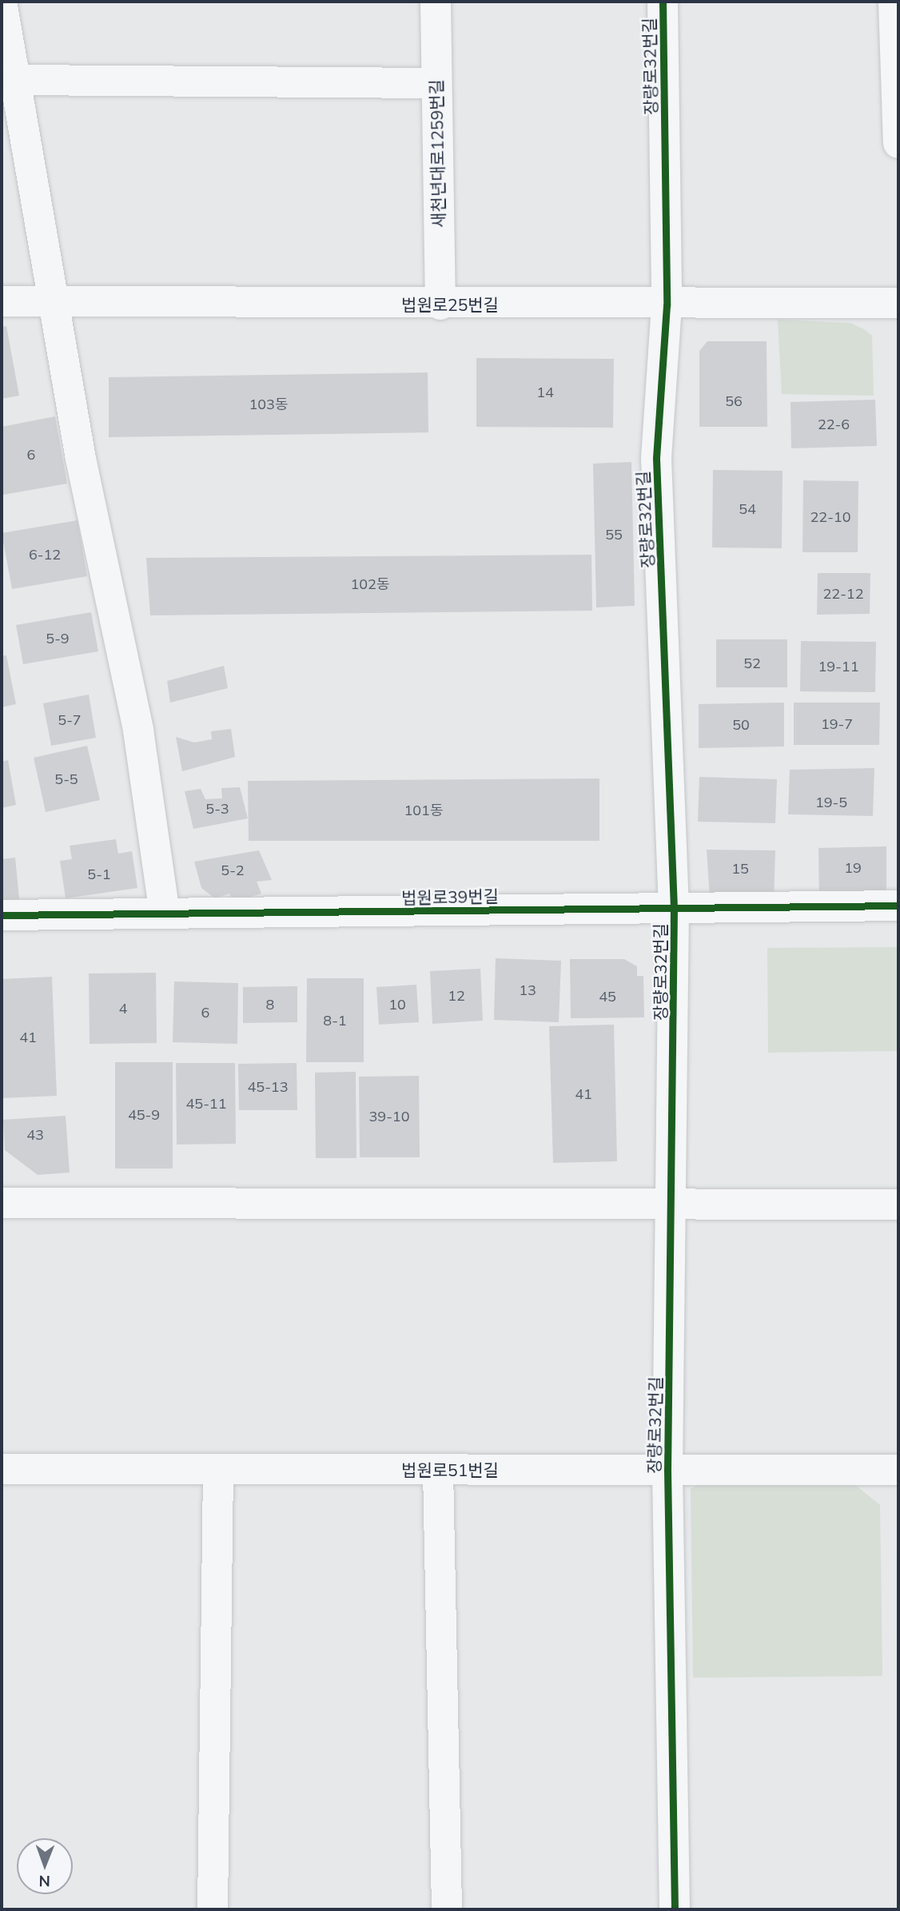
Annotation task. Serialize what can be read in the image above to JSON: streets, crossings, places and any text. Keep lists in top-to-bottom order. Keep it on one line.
{"streets":{"street":["장량로32번길","새천년대로1259번길","법원로25번길","법원로39번길","법원로51번길"]},"crossings":[["장량로32번길","법원로25번길"],["장량로32번길","법원로39번길"],["장량로32번길","법원로51번길"],["새천년대로1259번길","법원로25번길"]],"house_numbers":["14","56","103동","22-6","6","54","22-10","55","6-12","102동","22-12","5-9","52","19-11","5-7","19-7","50","5-5","19-5","5-3","101동","19","15","5-2","5-1","13","12","45","8","10","4","6","8-1","41","45-13","41","45-11","45-9","39-10","43"],"north":"bottom"}
